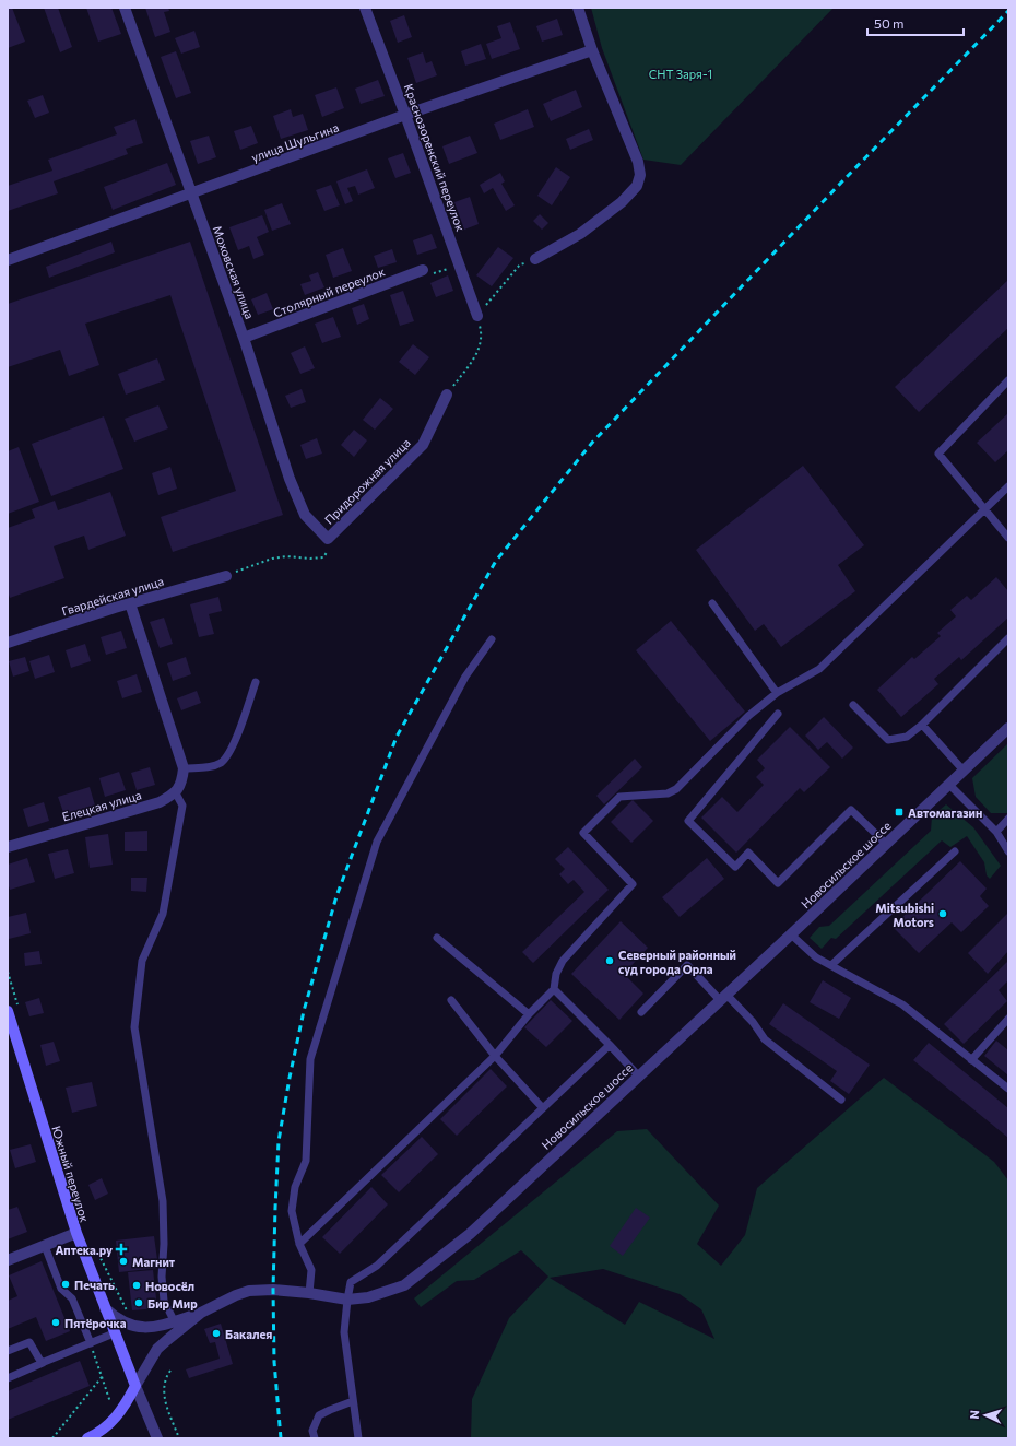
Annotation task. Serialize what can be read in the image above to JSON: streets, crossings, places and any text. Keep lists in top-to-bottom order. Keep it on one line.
{"streets":{"main road":["Южный переулок"],"street":["улица Шульгина","Краснозоренский переулок","Моховская улица","Столярный переулок","Придорожная улица","Гвардейская улица","Елецкая улица","Новосильское шоссе"]},"crossings":[["улица Шульгина","Краснозоренский переулок"],["улица Шульгина","Моховская улица"],["Моховская улица","Столярный переулок"],["Моховская улица","Придорожная улица"],["Новосильское шоссе","Южный переулок"]],"parks":["СНТ Заря-1"],"places":{"transit":["Автомагазин"],"other":["Mitsubishi Motors","Северный районный суд города Орла","Магнит","Печать","Новосёл","Бир Мир","Пятёрочка","Бакалея"],"health":["Аптека.ру"]},"scale_bar":"50 m","north":"left"}
